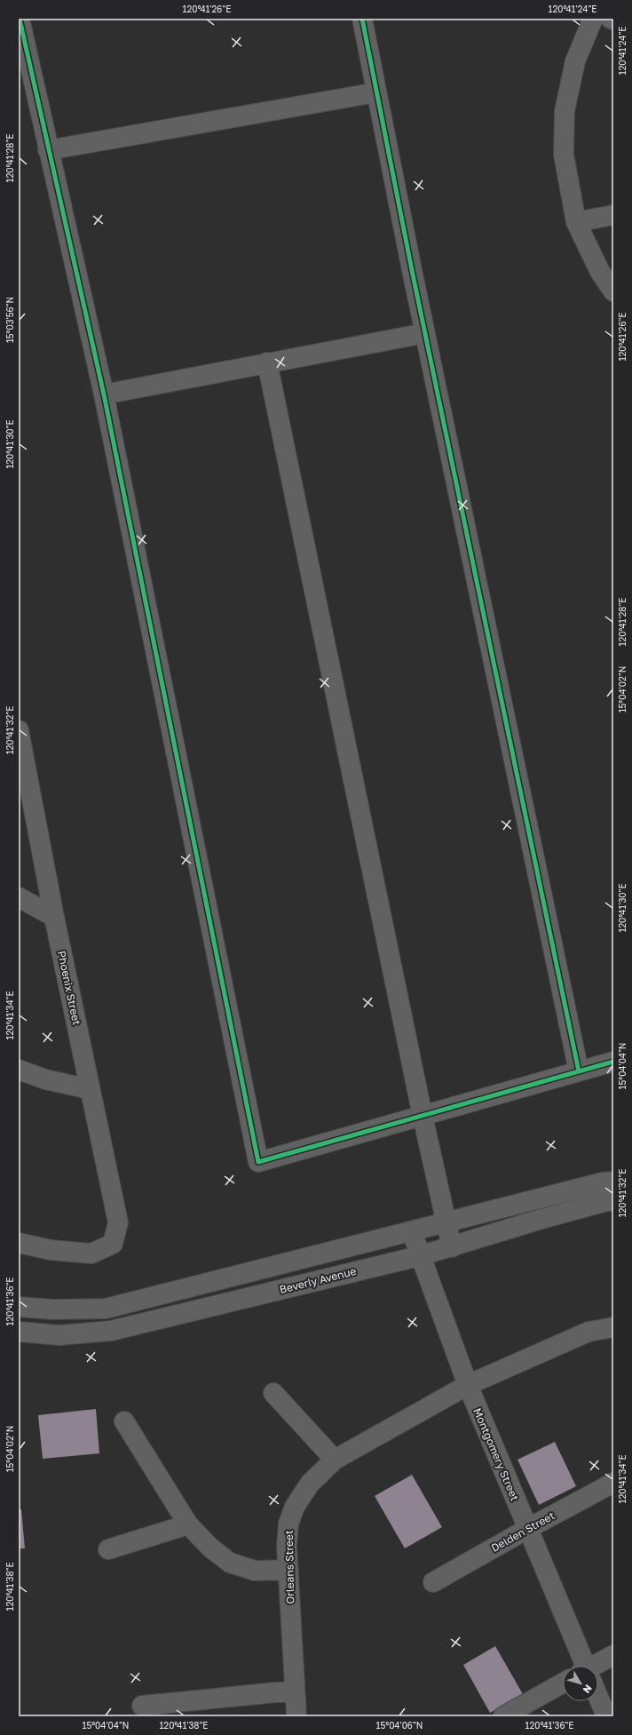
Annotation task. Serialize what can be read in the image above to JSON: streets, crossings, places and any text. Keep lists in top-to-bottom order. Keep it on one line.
{"streets":{"street":["Phoenix Street","Beverly Avenue","Montgomery Street","Delden Street","Orleans Street"]},"crossings":[["Beverly Avenue","Montgomery Street"],["Montgomery Street","Delden Street"],["Montgomery Street","Orleans Street"]],"north":"bottom right","coordinates":["120°41'26\"E","120°41'24\"E","120°41'28\"E","15°03'56\"N","120°41'30\"E","15°04'02\"N","120°41'32\"E","120°41'34\"E","15°04'04\"N","120°41'36\"E","120°41'38\"E","15°04'06\"N"]}
